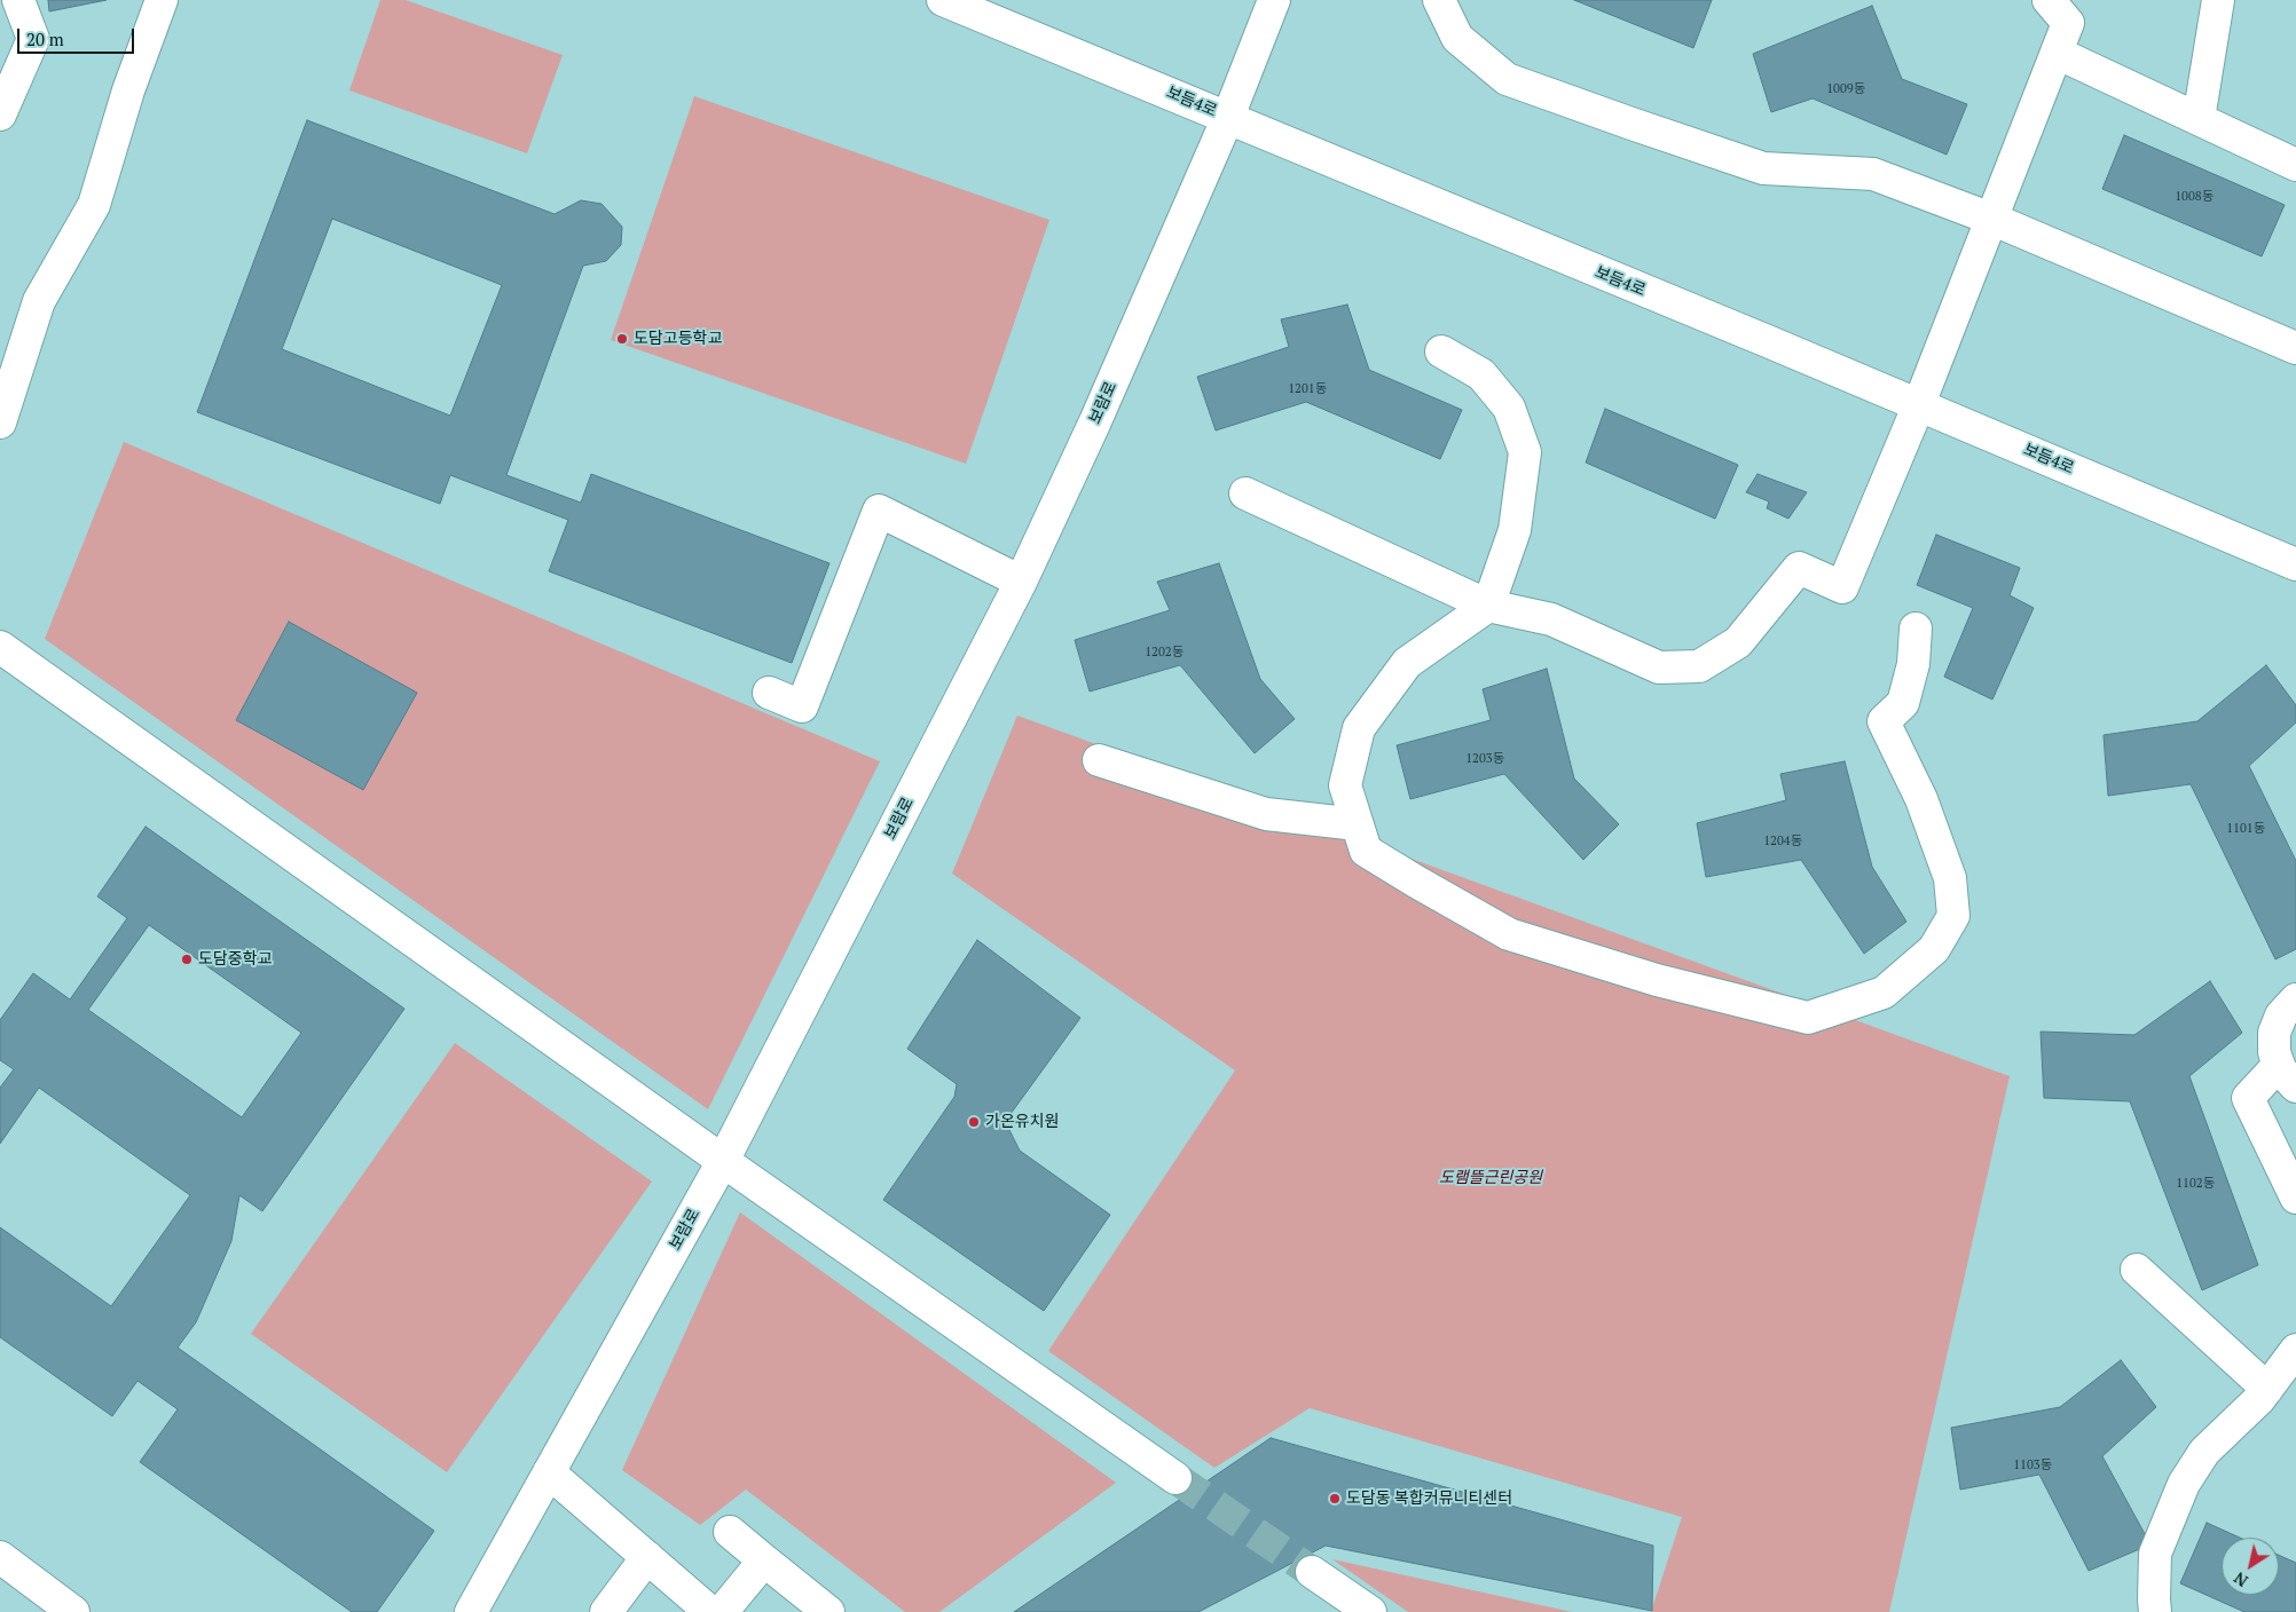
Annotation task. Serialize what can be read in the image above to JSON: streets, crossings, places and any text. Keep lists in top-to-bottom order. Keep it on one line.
{"streets":{"street":["보듬4로","보람로"]},"crossings":[["보듬4로","보람로"]],"parks":["도램뜰근린공원"],"places":["도담고등학교","도담중학교","가온유치원","도담동 복합커뮤니티센터"],"house_numbers":["1009동","1008동","1201동","1202동","1203동","1101동","1204동","1102동","1103동"],"scale_bar":"20 m","north":"bottom left"}
